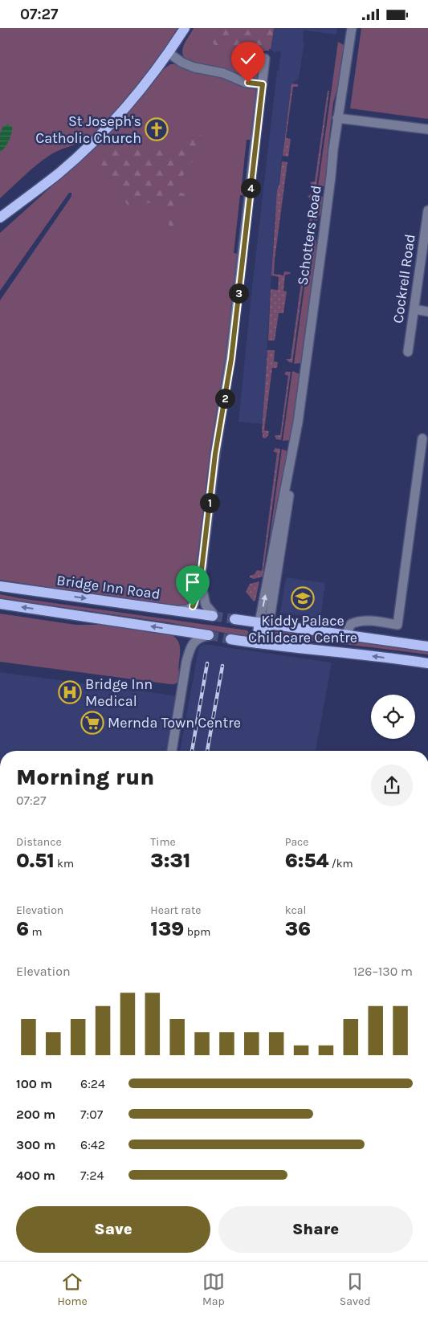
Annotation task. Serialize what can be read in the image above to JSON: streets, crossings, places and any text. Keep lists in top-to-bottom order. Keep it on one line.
{"streets":{"main road":["Schotters Road","Bridge Inn Road"],"street":["Cockrell Road"]},"places":{"church":["St Joseph's Catholic Church"],"school or university":["Kiddy Palace Childcare Centre"],"hospital":["Bridge Inn Medical"],"supermarket":["Mernda Town Centre"]},"page":{"status":"07:27","pins":["4","3","2","1"],"heading":["Morning run","07:27"],"stats":[["Distance","0.51 km"],["Time","3:31"],["Pace","6:54 /km"],["Elevation","6 m"],["Heart rate","139 bpm"],["kcal","36"]],"chart":["Elevation","126–130 m"],"list":[{"name":"100 m","note":"6:24"},{"name":"200 m","note":"7:07"},{"name":"300 m","note":"6:42"},{"name":"400 m","note":"7:24"}],"buttons":["Save","Share"],"tabs":["Home","Map","Saved"]}}
